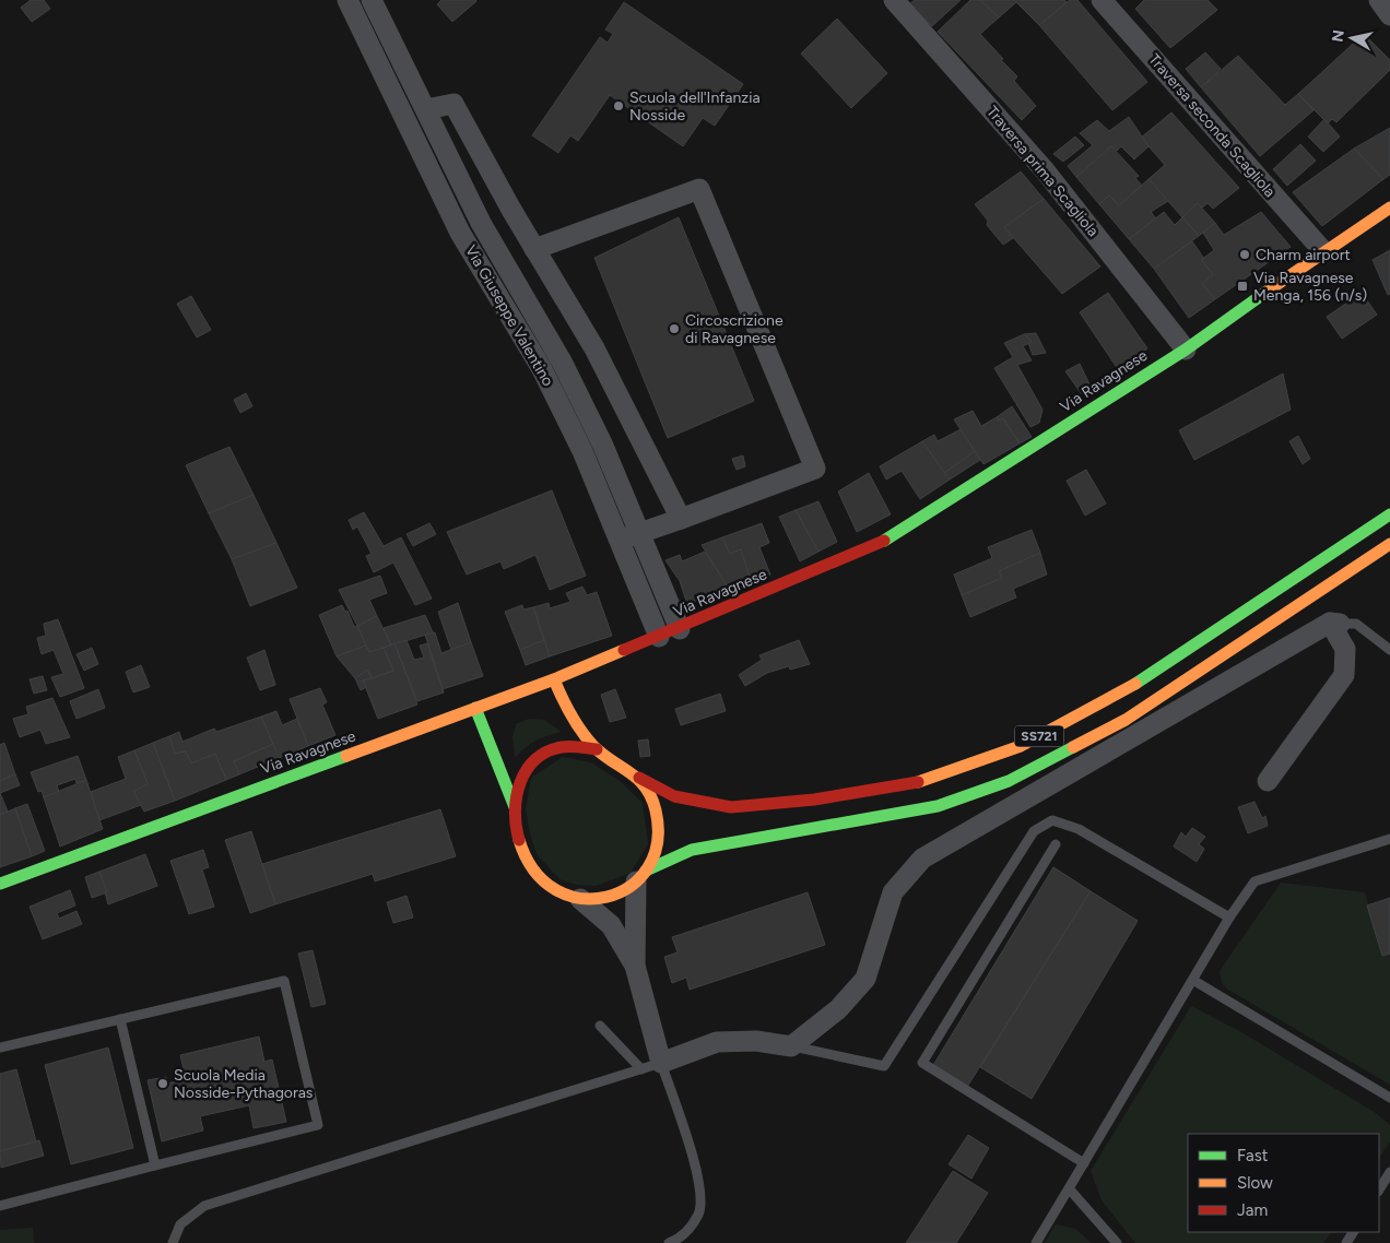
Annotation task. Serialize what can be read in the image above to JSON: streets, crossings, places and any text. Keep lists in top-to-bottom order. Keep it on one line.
{"streets":{"main road":["Via Ravagnese","SS721"],"street":["Traversa seconda Scagliola","Traversa prima Scagliola","Via Giuseppe Valentino"]},"crossings":[["Traversa seconda Scagliola","Via Ravagnese"],["Traversa prima Scagliola","Via Ravagnese"],["Via Giuseppe Valentino","Via Ravagnese"]],"places":{"other":["Scuola dell'Infanzia Nosside","Charm airport","Circoscrizione di Ravagnese","Scuola Media Nosside-Pythagoras"],"transit":["Via Ravagnese Menga, 156 (n/s)"]},"legend":["Fast","Slow","Jam"],"north":"left"}
